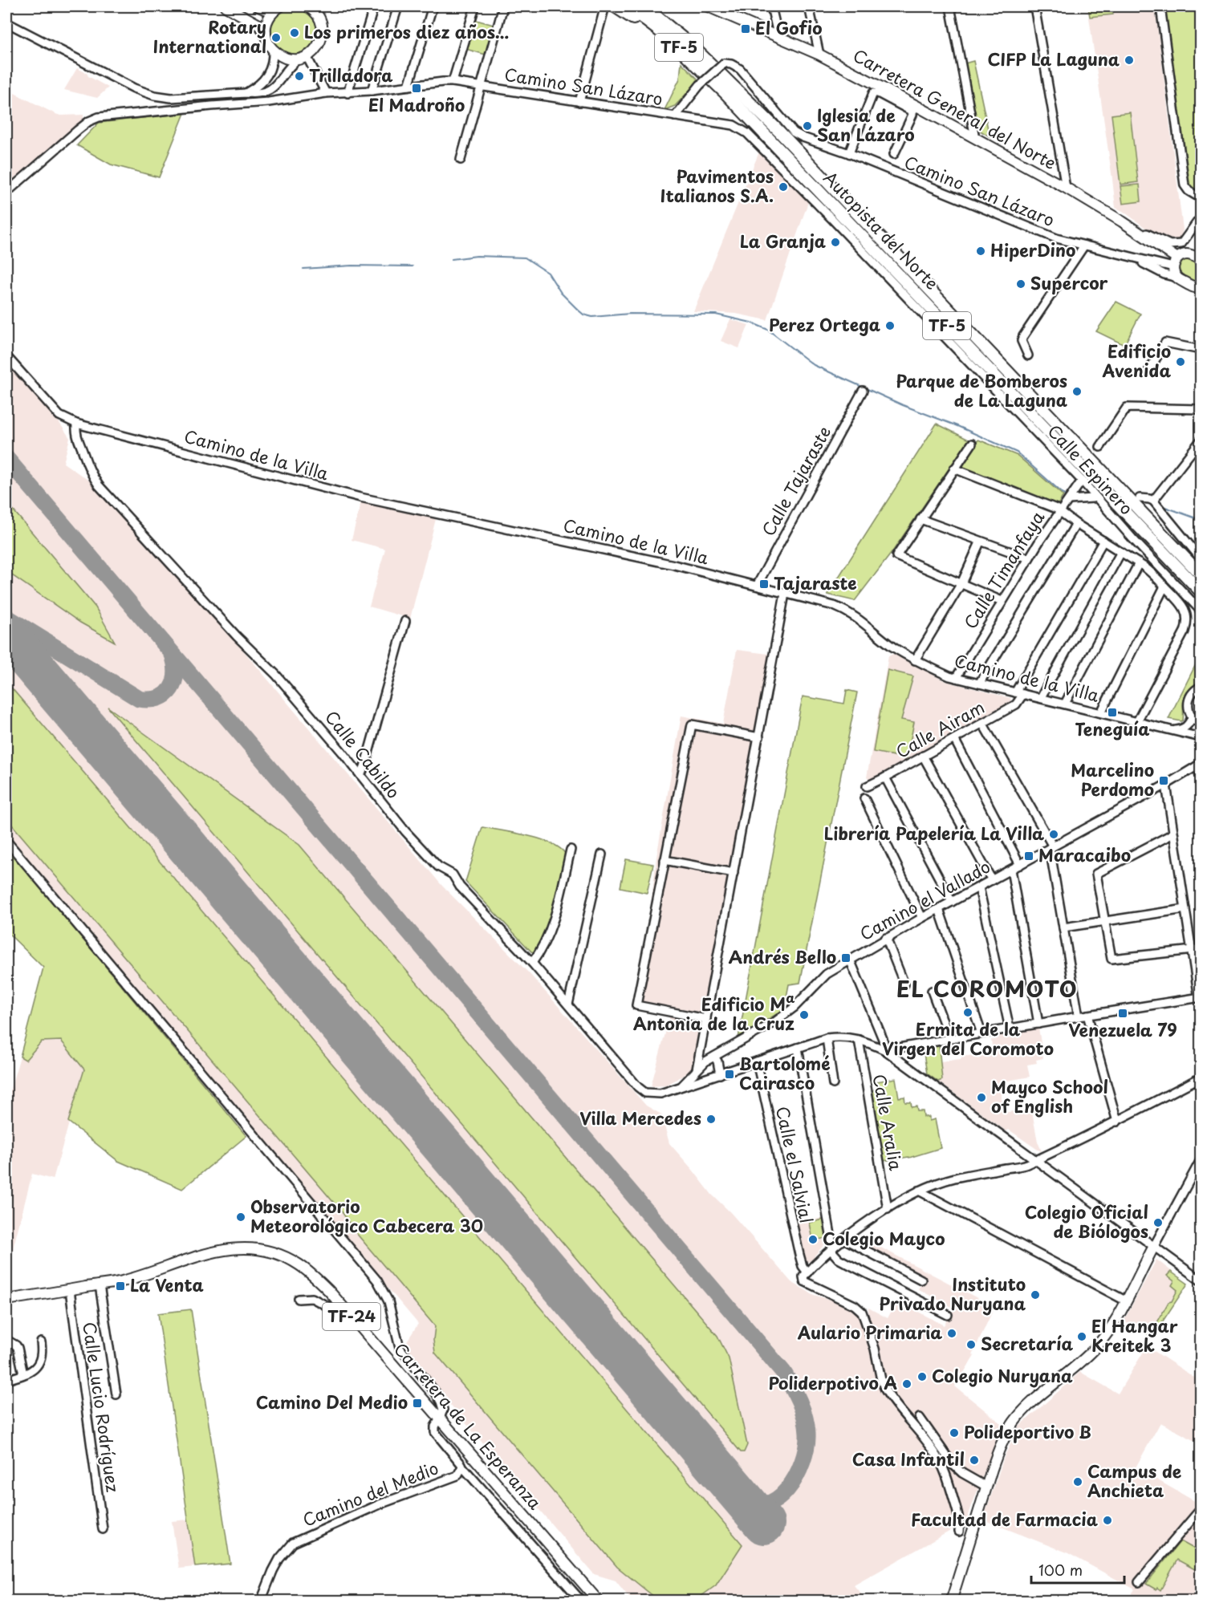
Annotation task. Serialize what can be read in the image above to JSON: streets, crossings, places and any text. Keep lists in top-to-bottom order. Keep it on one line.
{"streets":{"highway":["TF-5","Autopista del Norte"],"main road":["Carretera General del Norte","TF-24","Carretera de La Esperanza"],"street":["Camino San Lázaro","Camino de la Villa","Calle Espinero","Calle Tajaraste","Calle Timanfaya","Calle Airam","Calle Cabildo","Camino el Vallado","Calle Aralia","Calle el Salvial","Calle Lucio Rodríguez","Camino del Medio"]},"crossings":[["Camino San Lázaro","Carretera General del Norte"],["Camino San Lázaro","Calle Espinero"],["Camino de la Villa","Calle Tajaraste"],["Camino de la Villa","Calle Timanfaya"],["Camino de la Villa","Calle Airam"],["Camino de la Villa","Calle Cabildo"],["Calle Espinero","Calle Timanfaya"],["Calle Lucio Rodríguez","Carretera de La Esperanza"],["Carretera de La Esperanza","Camino del Medio"]],"districts":["EL COROMOTO"],"places":{"transit":["El Gofio","El Madroño","Tajaraste","Teneguía","Marcelino Perdomo","Maracaibo","Andrés Bello","Venezuela 79","Bartolomé Cairasco","La Venta","Camino Del Medio"],"other":["Los primeros diez años...","Rotary International","CIFP La Laguna","Trilladora","Iglesia de San Lázaro","Pavimentos Italianos S.A.","La Granja","HiperDino","Supercor","Perez Ortega","Edificio Avenida","Parque de Bomberos de La Laguna","Librería Papelería La Villa","Ermita de la Virgen del Coromoto","Edificio Mª Antonia de la Cruz","Mayco School of English","Villa Mercedes","Observatorio Meteorológico Cabecera 30","Colegio Oficial de Biólogos","Colegio Mayco","Instituto Privado Nuryana","Aulario Primaria","El Hangar Kreitek 3","Secretaría","Colegio Nuryana","Poliderpotivo A","Polideportivo B","Casa Infantil","Campus de Anchieta","Facultad de Farmacia"]},"scale_bar":"100 m"}
